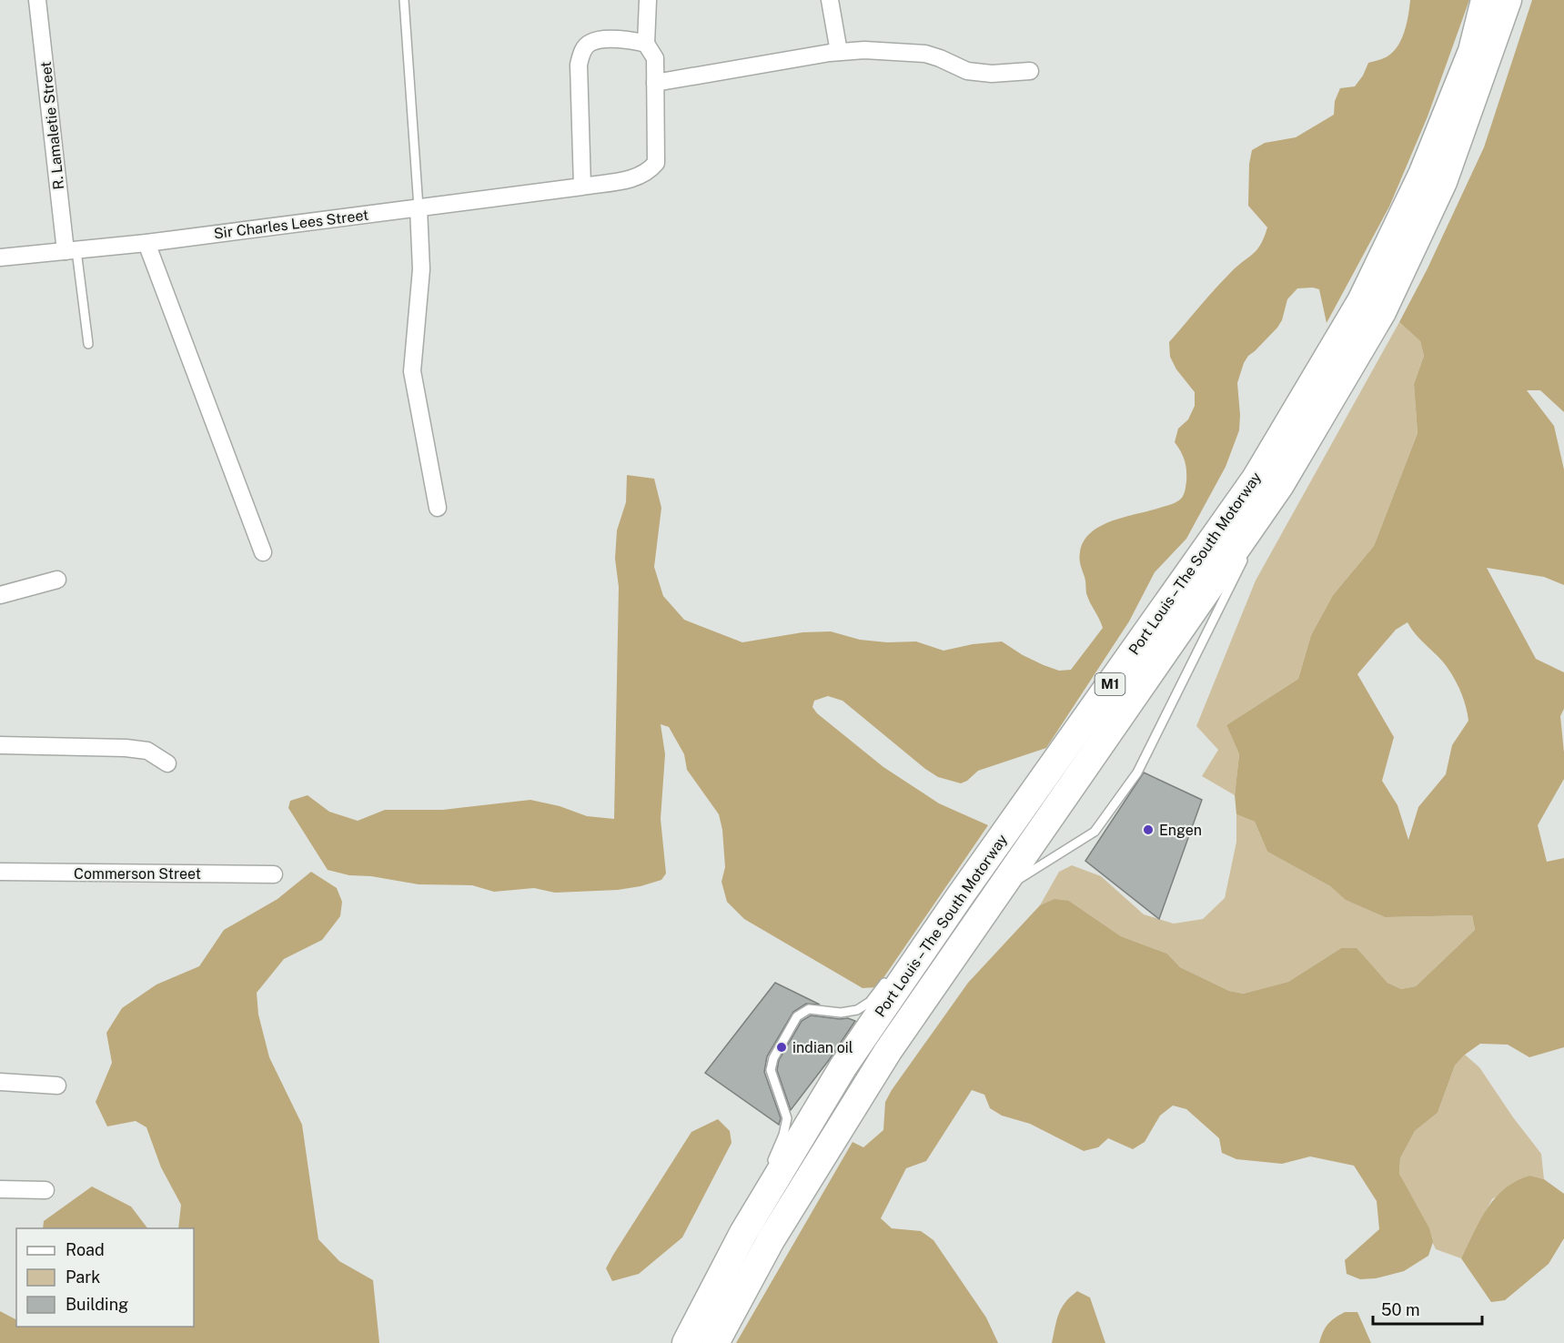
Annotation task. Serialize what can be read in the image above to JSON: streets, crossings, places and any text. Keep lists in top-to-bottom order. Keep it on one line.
{"streets":{"highway":["Port Louis – The South Motorway","M1"],"street":["R. Lamaletie Street","Sir Charles Lees Street","Commerson Street"]},"crossings":[["R. Lamaletie Street","Sir Charles Lees Street"]],"places":["Engen","indian oil"],"legend":["Road","Park","Building"],"scale_bar":"50 m"}
